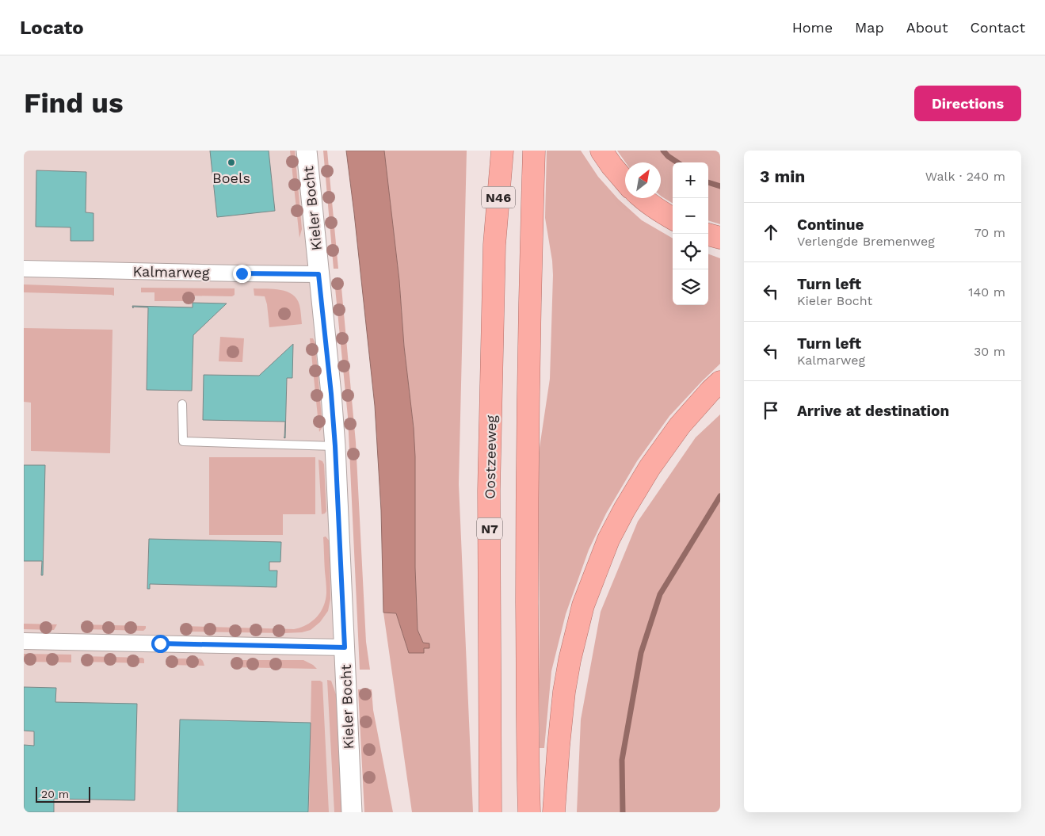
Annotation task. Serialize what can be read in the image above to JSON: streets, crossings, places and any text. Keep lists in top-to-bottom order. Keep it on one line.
{"streets":{"highway":["N46","Oostzeeweg","N7"],"street":["Kieler Bocht","Kalmarweg"]},"crossings":[["Kieler Bocht","Kalmarweg"],["Oostzeeweg","N7"]],"places":["Boels"],"scale_bar":"20 m","north":"top right","page":{"header":"Locato","nav":["Home","Map","About","Contact"],"buttons":"Directions","title":"Find us","heading":["3 min","Walk · 240 m"],"map_buttons":["+","−"],"list":[["Continue","Verlengde Bremenweg","70 m"],["Turn left","Kieler Bocht","140 m"],["Turn left","Kalmarweg","30 m"],"Arrive at destination"],"scale":"20 m"}}
